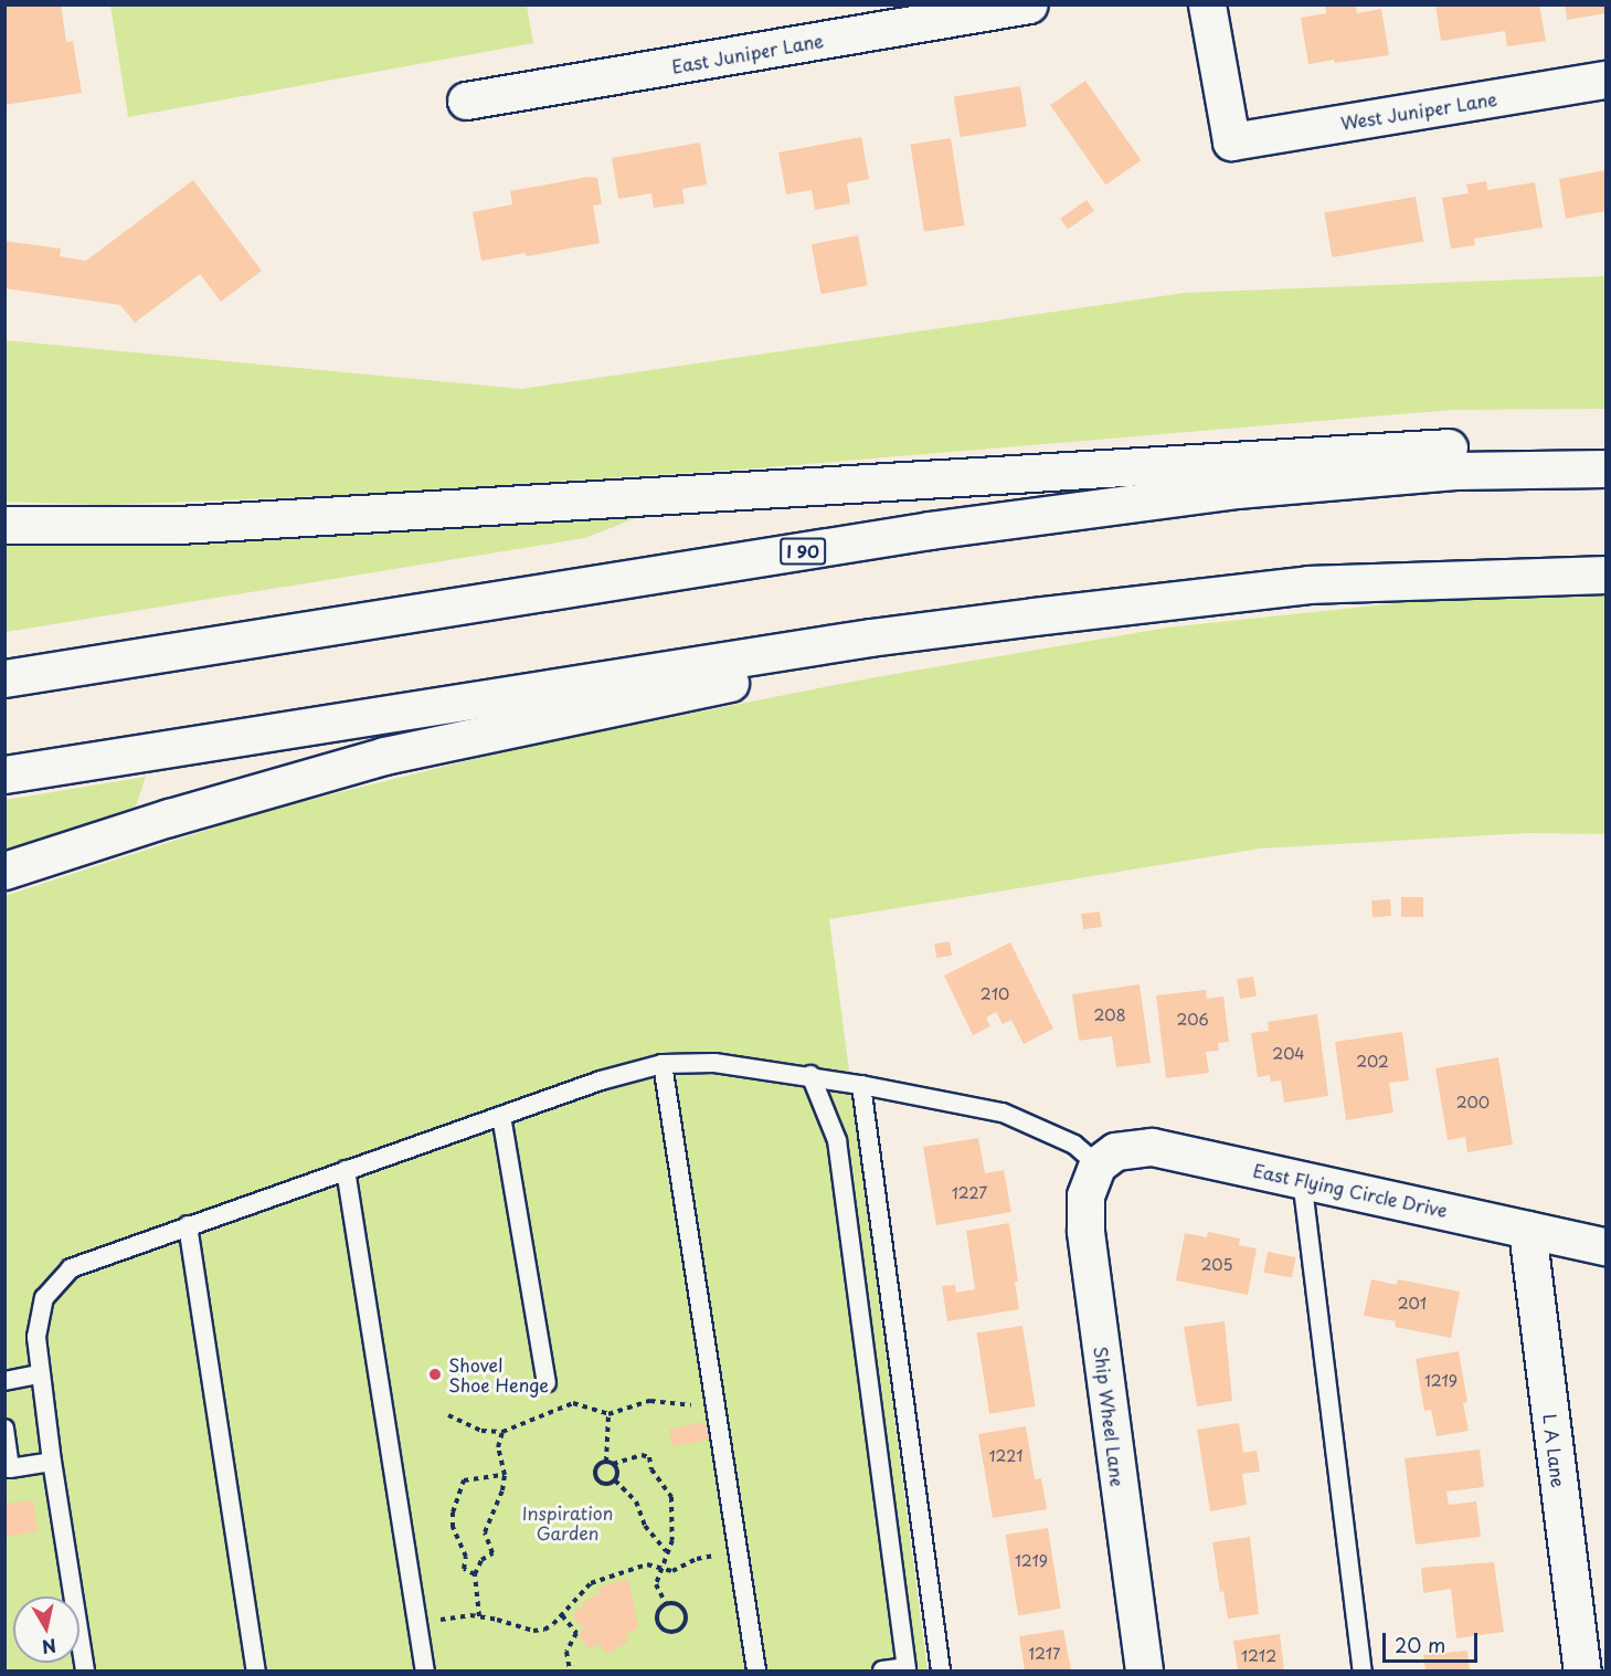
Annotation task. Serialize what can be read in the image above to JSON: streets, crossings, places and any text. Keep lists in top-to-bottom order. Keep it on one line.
{"streets":{"main road":["East Juniper Lane","West Juniper Lane","I 90","East Flying Circle Drive","Ship Wheel Lane","L A Lane"]},"crossings":[["East Flying Circle Drive","Ship Wheel Lane"],["East Flying Circle Drive","L A Lane"]],"parks":["Inspiration Garden"],"places":["Shovel Shoe Henge"],"house_numbers":["210","208","206","204","202","200","1227","205","201","1219","1221","1219","1217","1212"],"scale_bar":"20 m","north":"bottom"}
